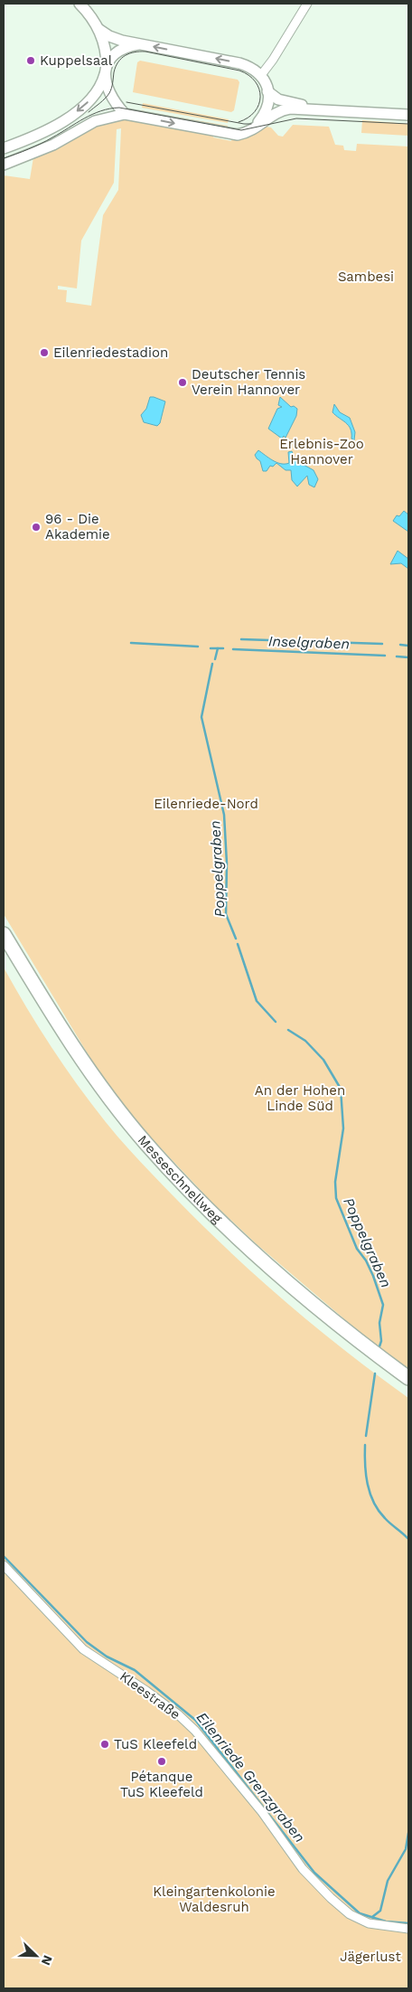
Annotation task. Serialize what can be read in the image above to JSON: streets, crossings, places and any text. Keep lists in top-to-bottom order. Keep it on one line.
{"streets":{"highway":["Messeschnellweg"],"street":["Kleestraße"]},"water":["Inselgraben","Poppelgraben","Eilenriede Grenzgraben"],"parks":["Sambesi","Erlebnis-Zoo Hannover","Eilenriede-Nord","An der Hohen Linde Süd","Kleingartenkolonie Waldesruh","Jägerlust"],"places":["Kuppelsaal","Eilenriedestadion","Deutscher Tennis Verein Hannover","96 - Die Akademie","TuS Kleefeld","Pétanque TuS Kleefeld"],"north":"bottom right"}
